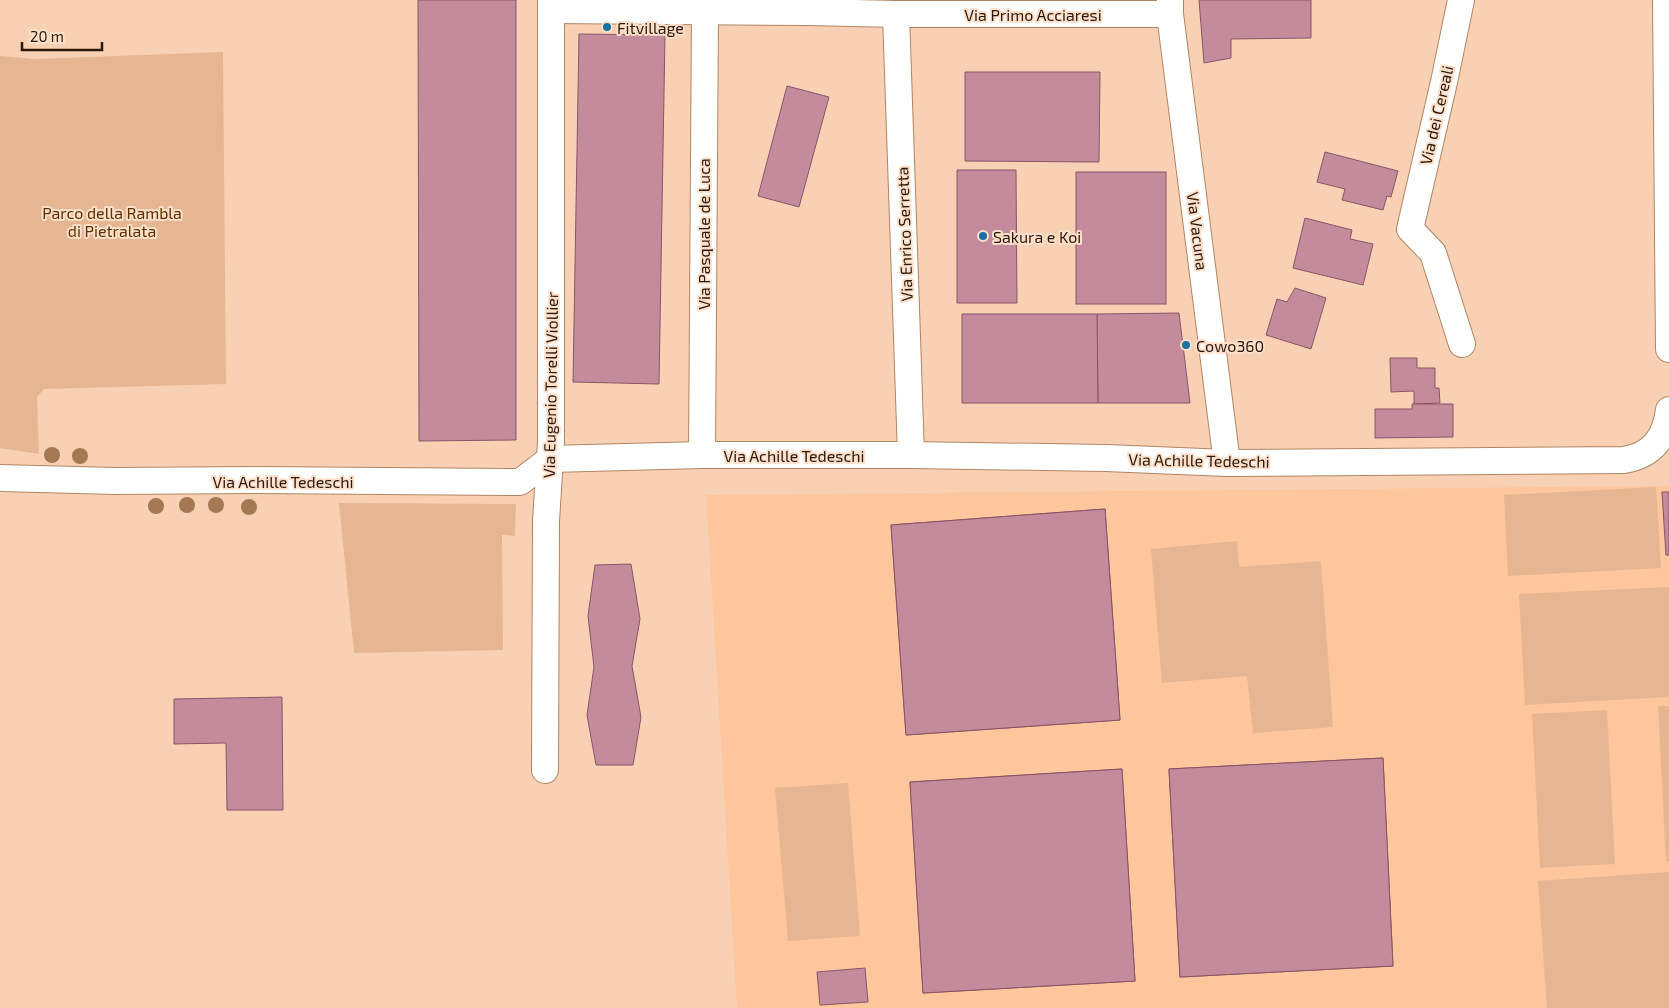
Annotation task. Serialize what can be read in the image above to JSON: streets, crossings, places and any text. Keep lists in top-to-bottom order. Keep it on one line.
{"streets":{"street":["Via Primo Acciaresi","Via dei Cereali","Via Vacuna","Via Pasquale de Luca","Via Enrico Serretta","Via Eugenio Torelli Viollier","Via Achille Tedeschi"]},"crossings":[["Via Primo Acciaresi","Via Vacuna"],["Via Primo Acciaresi","Via Pasquale de Luca"],["Via Primo Acciaresi","Via Enrico Serretta"],["Via Vacuna","Via Achille Tedeschi"],["Via Pasquale de Luca","Via Achille Tedeschi"],["Via Enrico Serretta","Via Achille Tedeschi"],["Via Eugenio Torelli Viollier","Via Achille Tedeschi"]],"parks":["Parco della Rambla di Pietralata"],"places":["Fitvillage","Sakura e Koi","Cowo360"],"scale_bar":"20 m"}
